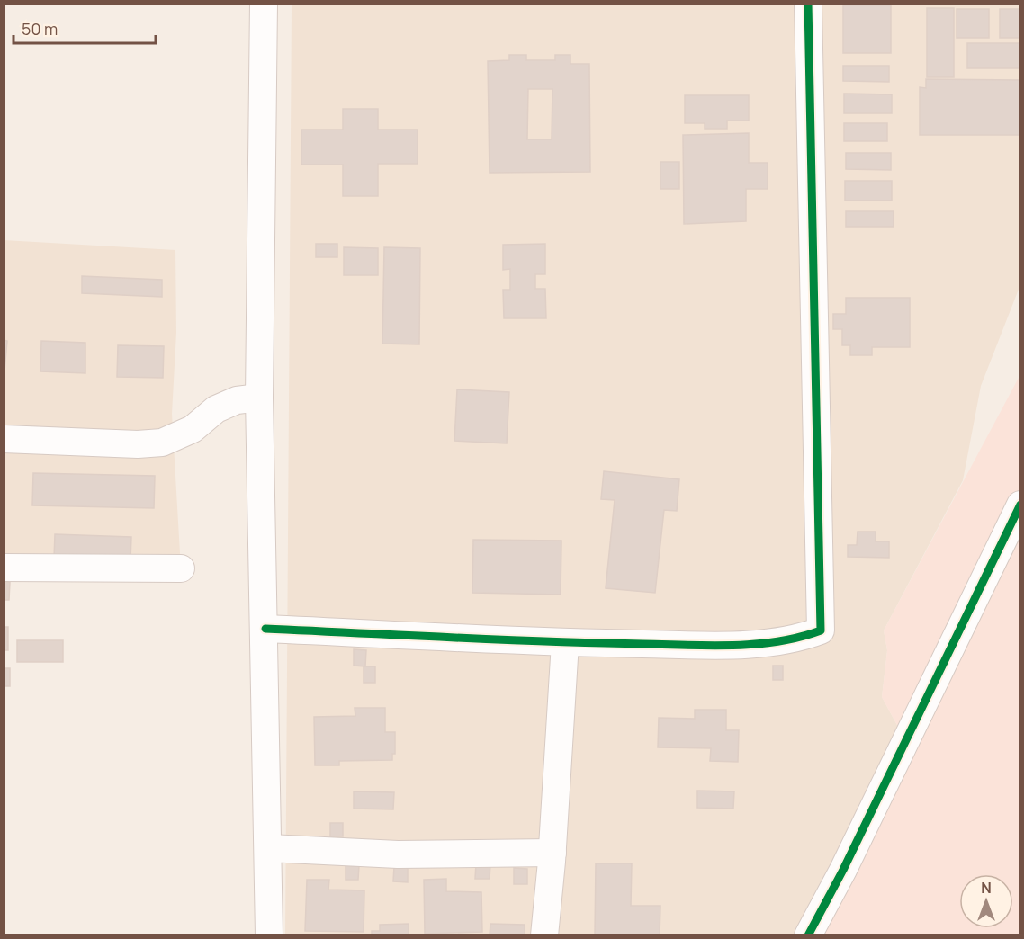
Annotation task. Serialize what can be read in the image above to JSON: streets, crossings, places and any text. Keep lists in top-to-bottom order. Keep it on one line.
{"scale_bar":"50 m","north":"top"}
